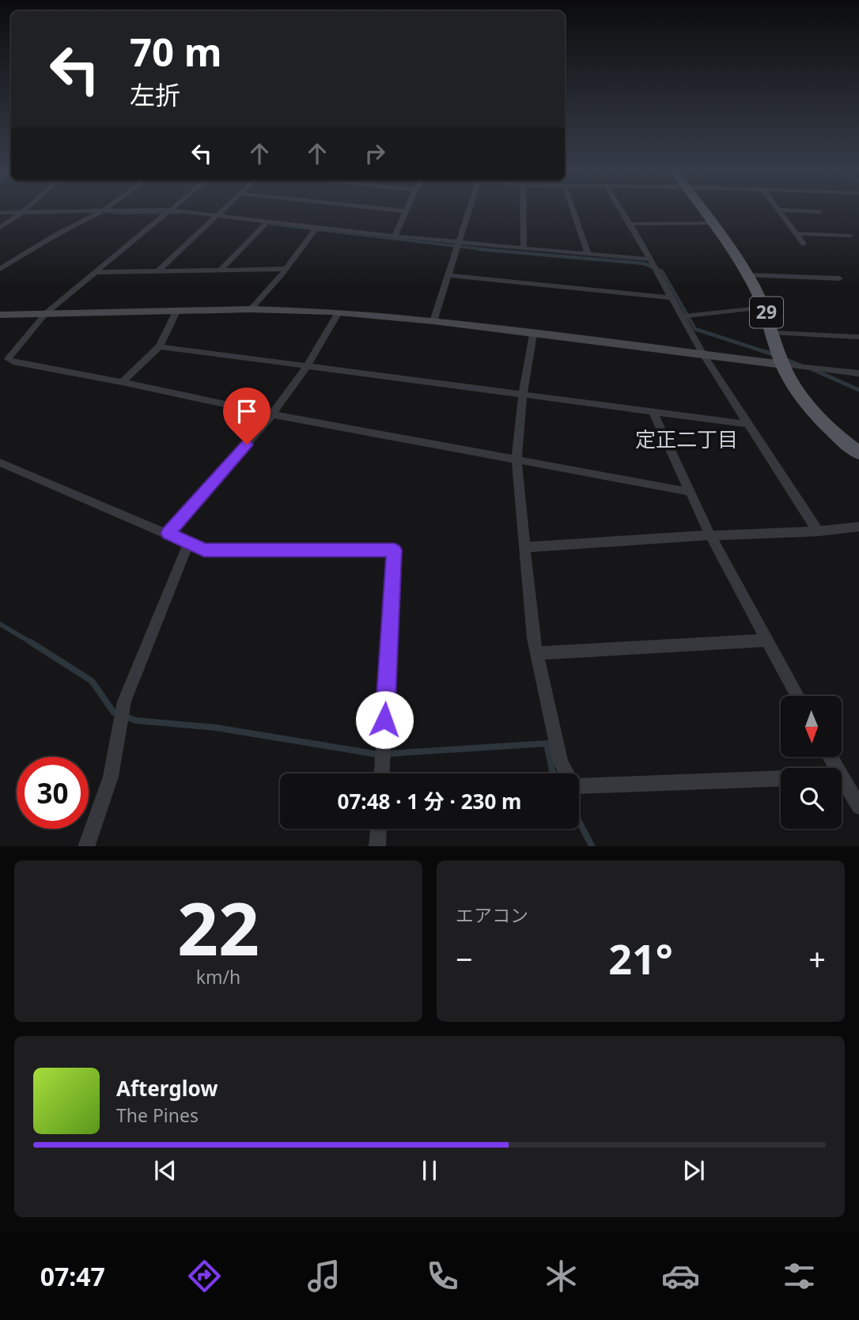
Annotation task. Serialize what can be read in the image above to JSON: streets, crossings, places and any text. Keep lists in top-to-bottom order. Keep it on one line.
{"streets":{"main road":["29"]},"districts":["定正二丁目"],"north":"bottom","page":{"turn":["70 m","左折"],"limit":"30","trip":"07:48 · 1 分 · 230 m","tile":[["22","km/h"],"エアコン"],"heat":["−","21°","+"],"song":["Afterglow","The Pines"],"tabs":"07:47"}}
